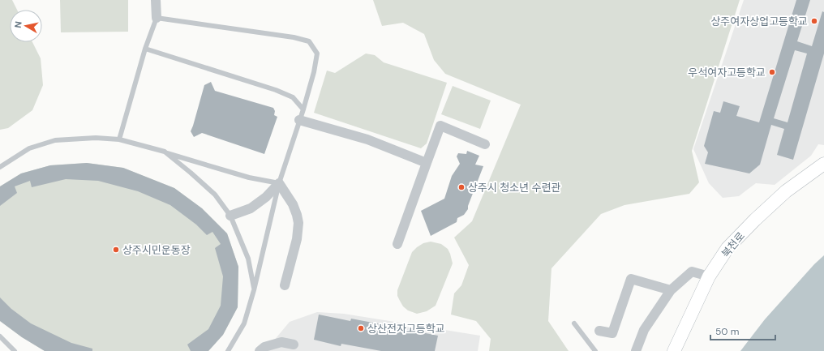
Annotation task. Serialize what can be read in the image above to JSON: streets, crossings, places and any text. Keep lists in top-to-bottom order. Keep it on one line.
{"streets":{"street":["북천로"]},"places":["상주여자상업고등학교","우석여자고등학교","상주시 청소년 수련관","상주시민운동장","상산전자고등학교"],"scale_bar":"50 m","north":"left"}
